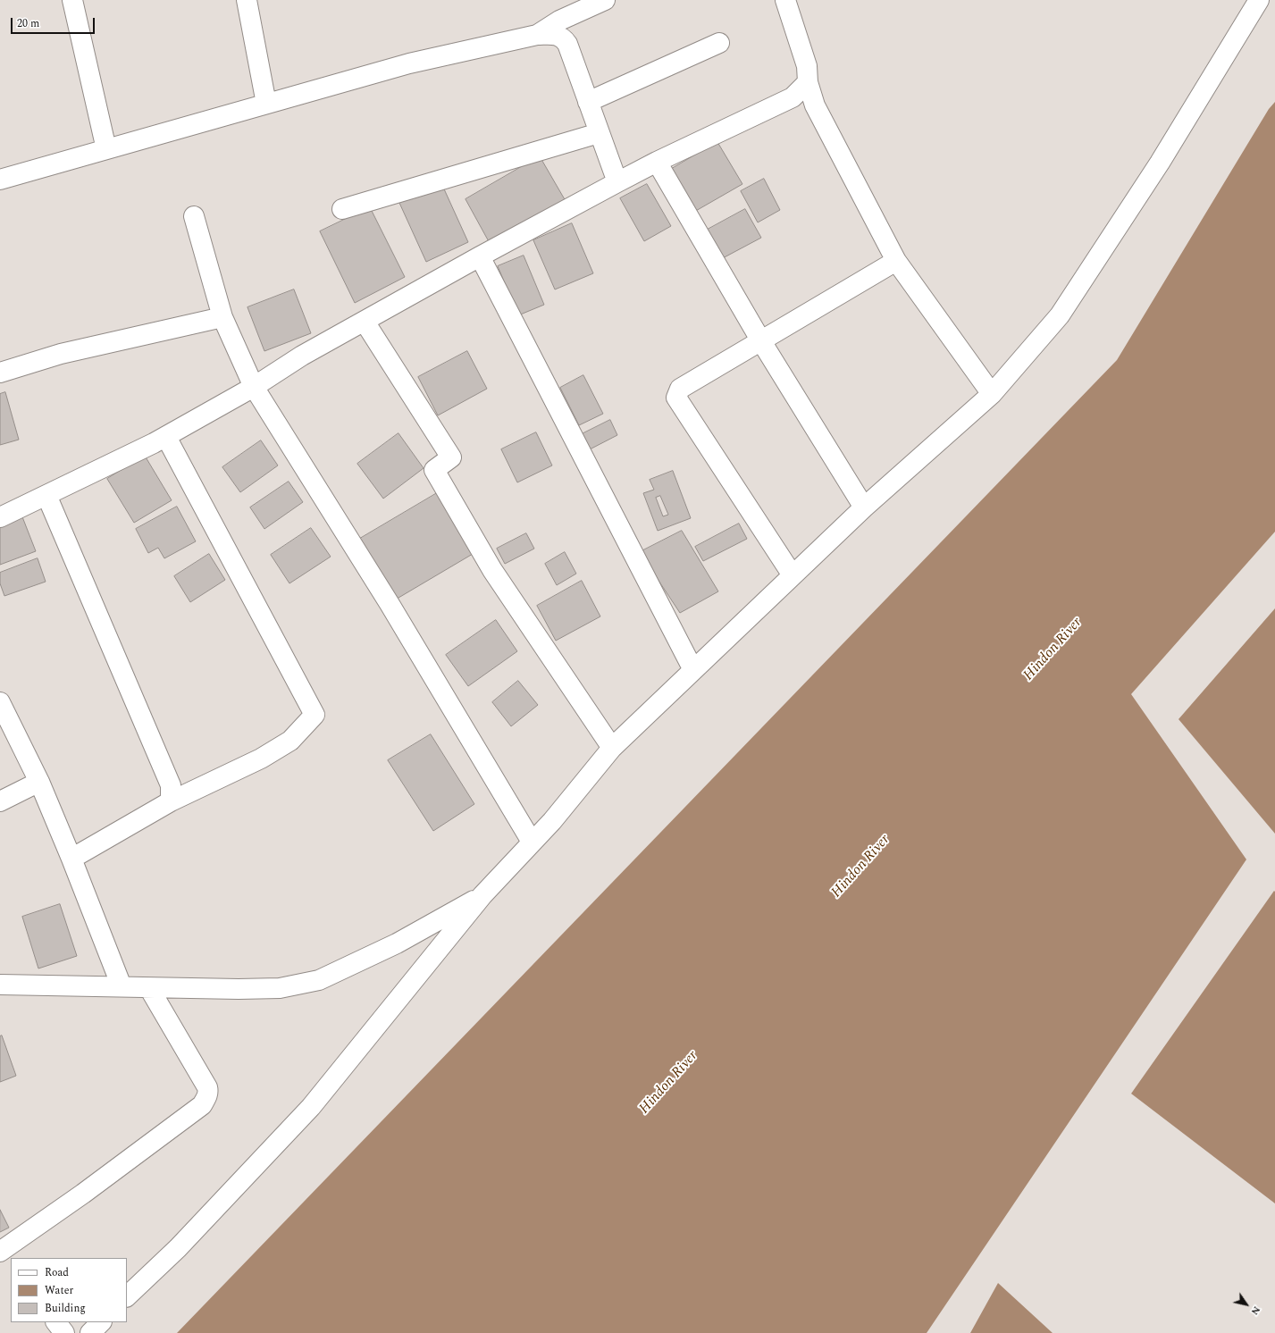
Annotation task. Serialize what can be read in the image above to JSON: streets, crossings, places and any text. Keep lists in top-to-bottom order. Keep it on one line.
{"water":["Hindon River"],"legend":["Road","Water","Building"],"scale_bar":"20 m","north":"bottom right"}
